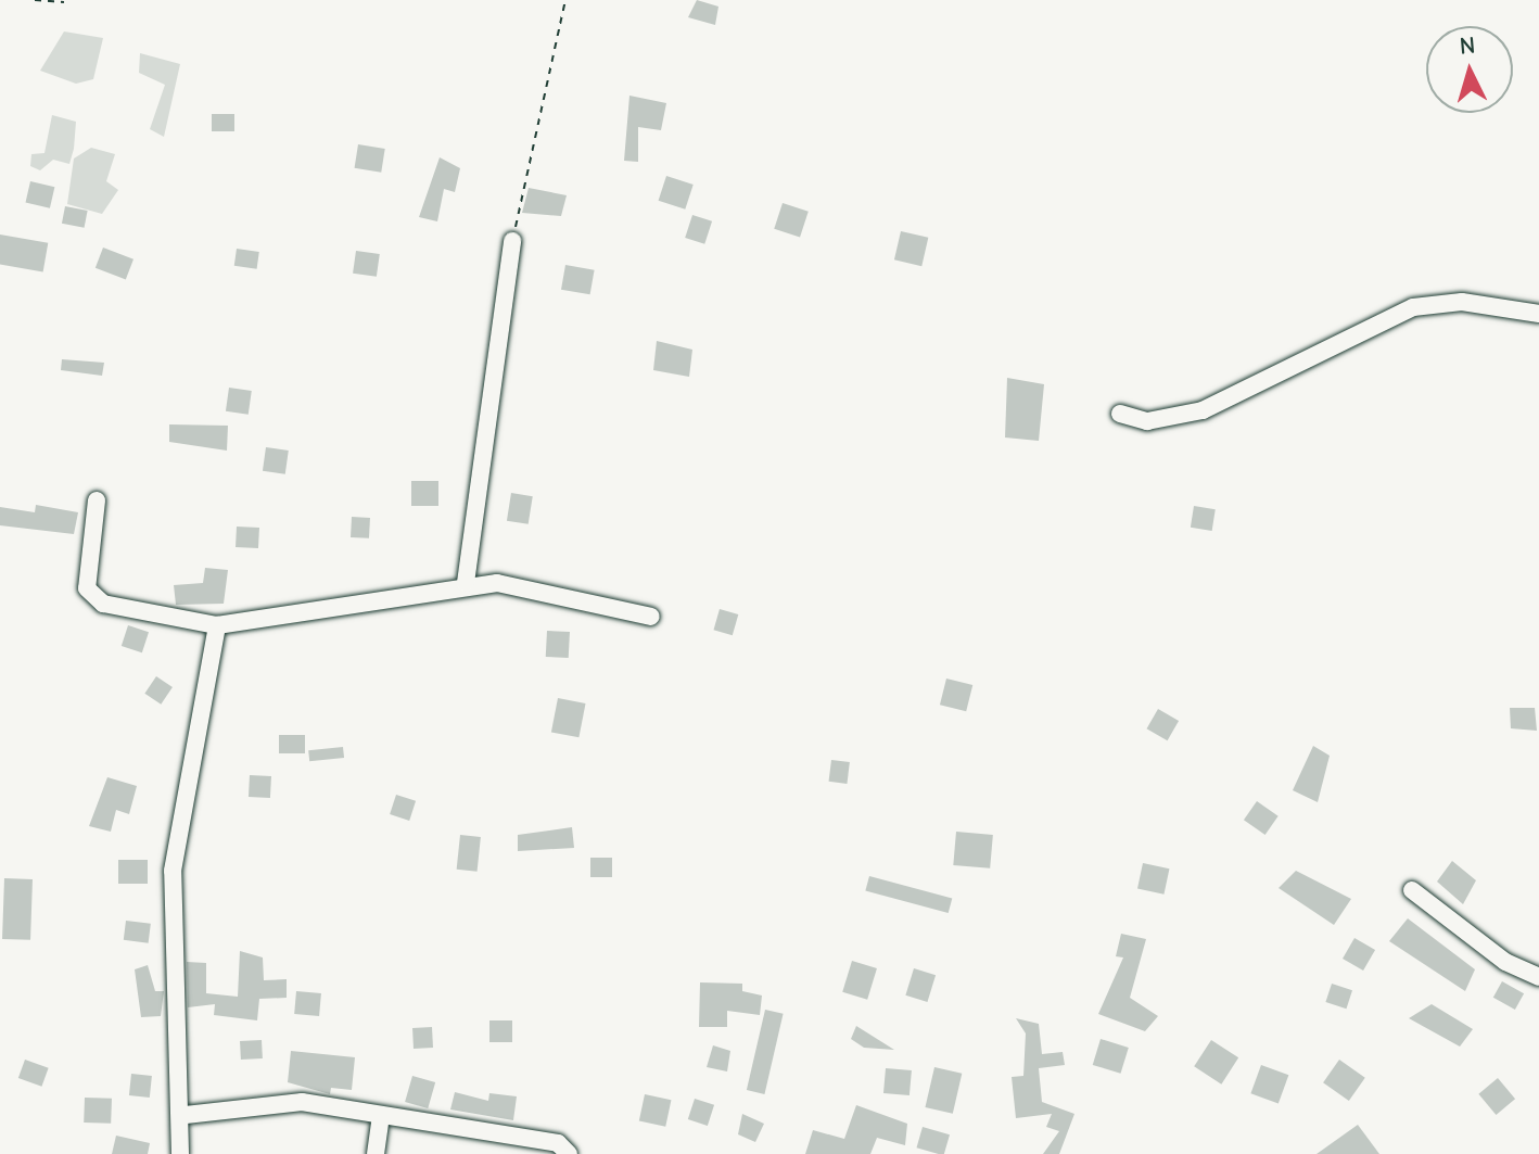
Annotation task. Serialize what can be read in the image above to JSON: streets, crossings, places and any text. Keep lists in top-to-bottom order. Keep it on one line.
{"north":"top"}
